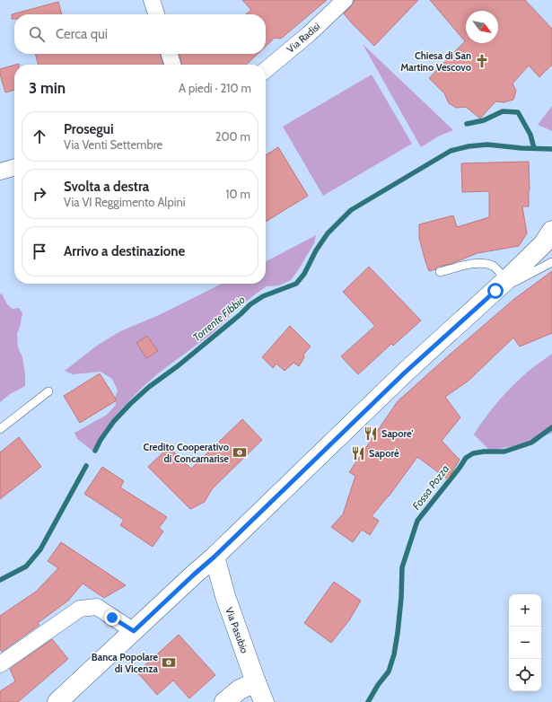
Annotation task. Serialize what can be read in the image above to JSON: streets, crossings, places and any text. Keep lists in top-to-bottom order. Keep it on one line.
{"streets":{"main road":["Via Pasubio"],"street":["Via Radisi"]},"water":["Torrente Fibbio","Fossa Pozza"],"places":{"church":["Chiesa di San Martino Vescovo"],"restaurant":["Sapore'","Saporè"],"bank":["Credito Cooperativo di Concamarise","Banca Popolare di Vicenza"]},"north":"bottom right","page":{"search":"Cerca qui","heading":["3 min","A piedi · 210 m"],"list":[["Prosegui","Via Venti Settembre","200 m"],["Svolta a destra","Via VI Reggimento Alpini","10 m"],"Arrivo a destinazione"],"map_buttons":["+","−"]}}
